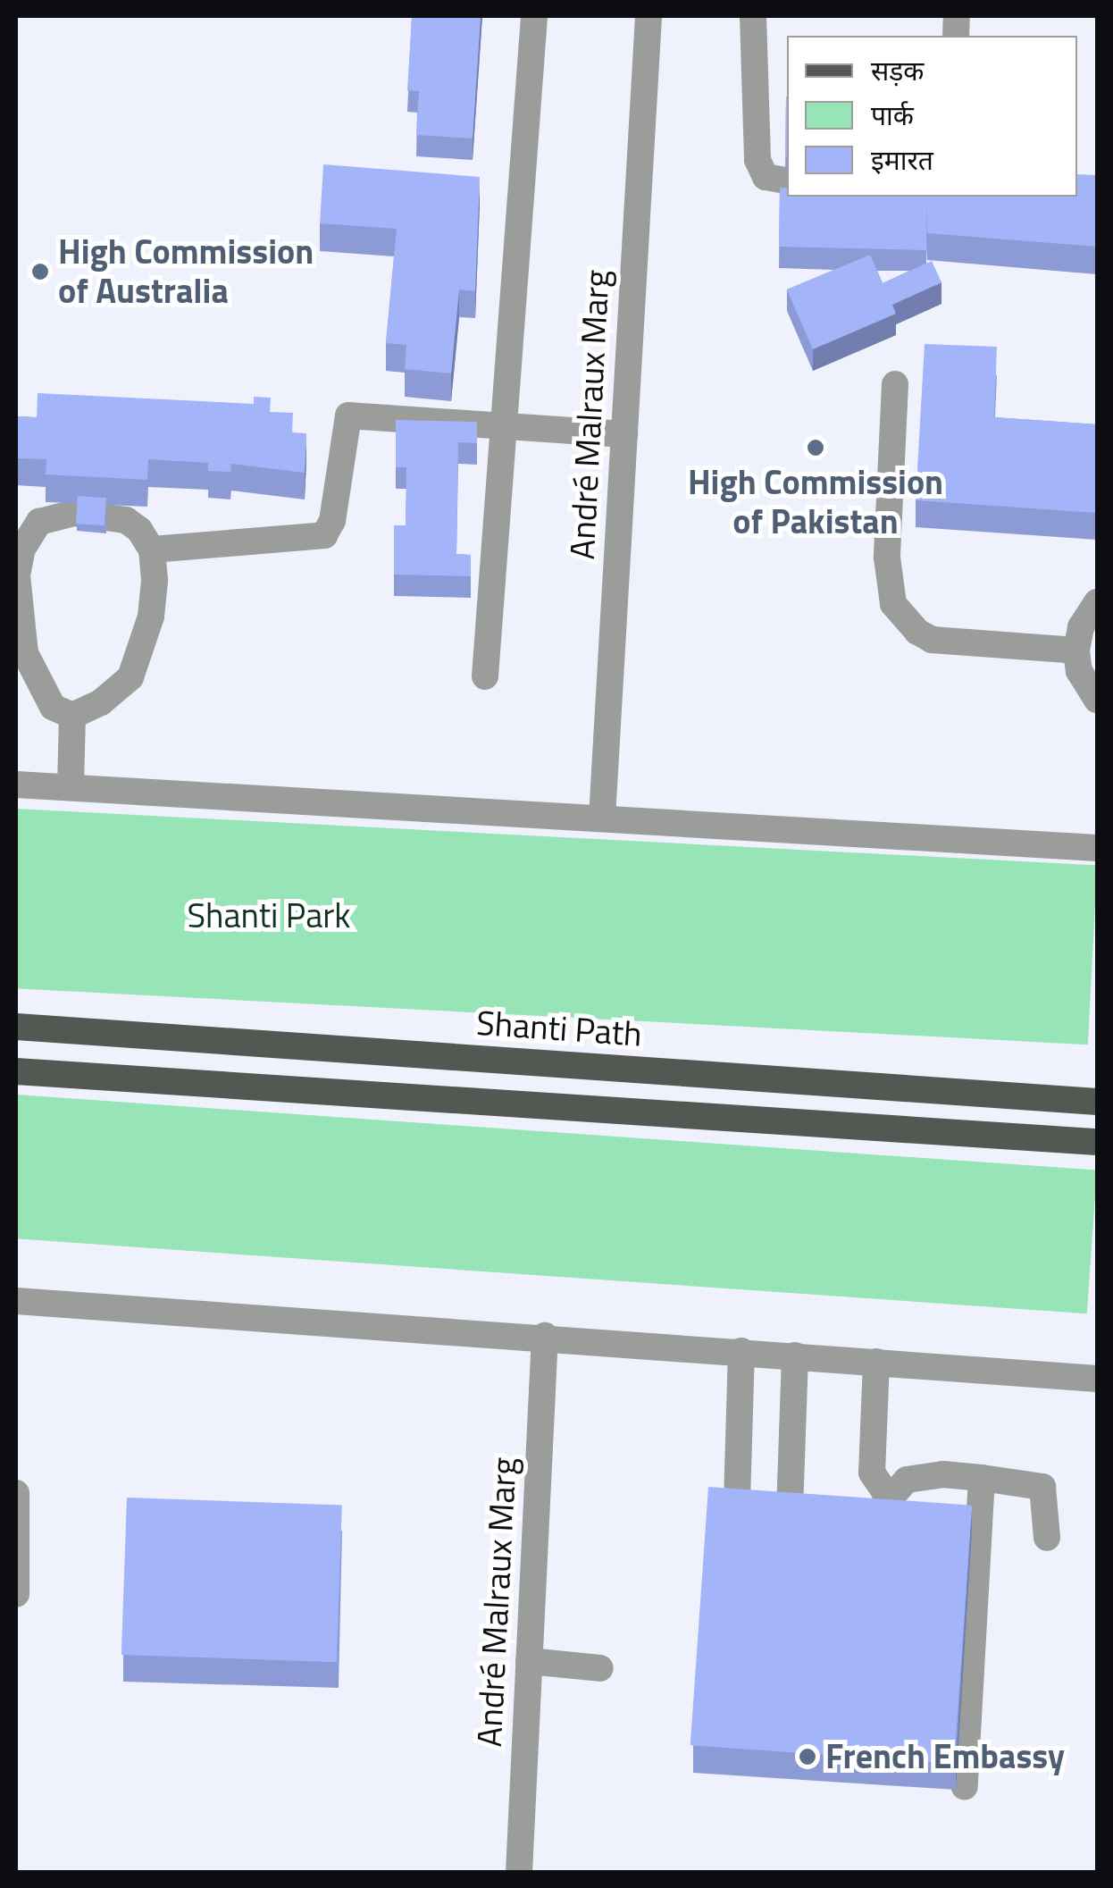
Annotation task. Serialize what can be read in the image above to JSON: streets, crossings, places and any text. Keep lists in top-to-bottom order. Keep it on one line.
{"streets":{"main road":["Shanti Path"],"street":["André Malraux Marg"]},"parks":["Shanti Park"],"places":["High Commission of Australia","High Commission of Pakistan","French Embassy"],"legend":["सड़क","पार्क","इमारत"]}
